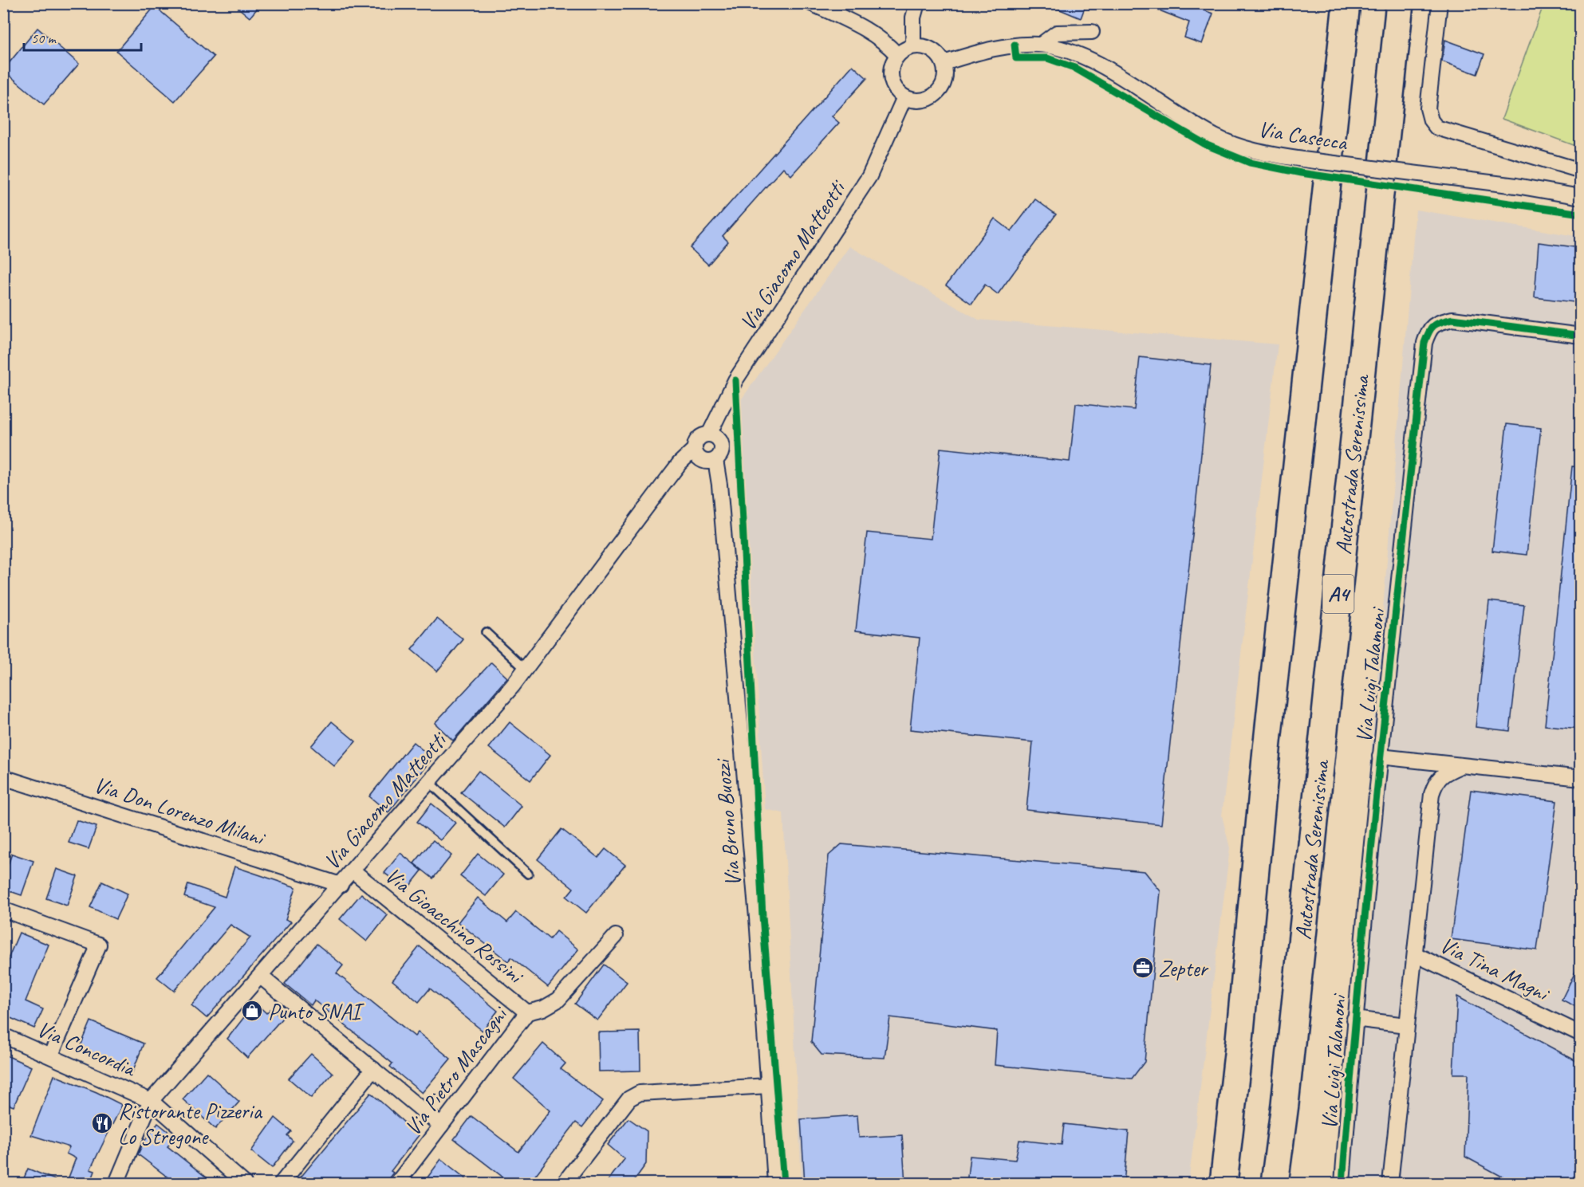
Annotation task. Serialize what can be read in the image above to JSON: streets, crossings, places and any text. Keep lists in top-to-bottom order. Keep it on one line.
{"streets":{"highway":["Autostrada Serenissima","A4"],"street":["Via Casecca","Via Giacomo Matteotti","Via Luigi Talamoni","Via Don Lorenzo Milani","Via Bruno Buozzi","Via Gioacchino Rossini","Via Tina Magni","Via Concordia","Via Pietro Mascagni"]},"crossings":[["Via Casecca","Via Giacomo Matteotti"],["Via Giacomo Matteotti","Via Don Lorenzo Milani"],["Via Giacomo Matteotti","Via Bruno Buozzi"],["Via Giacomo Matteotti","Via Gioacchino Rossini"],["Via Giacomo Matteotti","Via Concordia"],["Via Gioacchino Rossini","Via Pietro Mascagni"]],"places":{"office":["Zepter"],"shop":["Punto SNAI"],"restaurant":["Ristorante Pizzeria Lo Stregone"]},"scale_bar":"50 m"}
